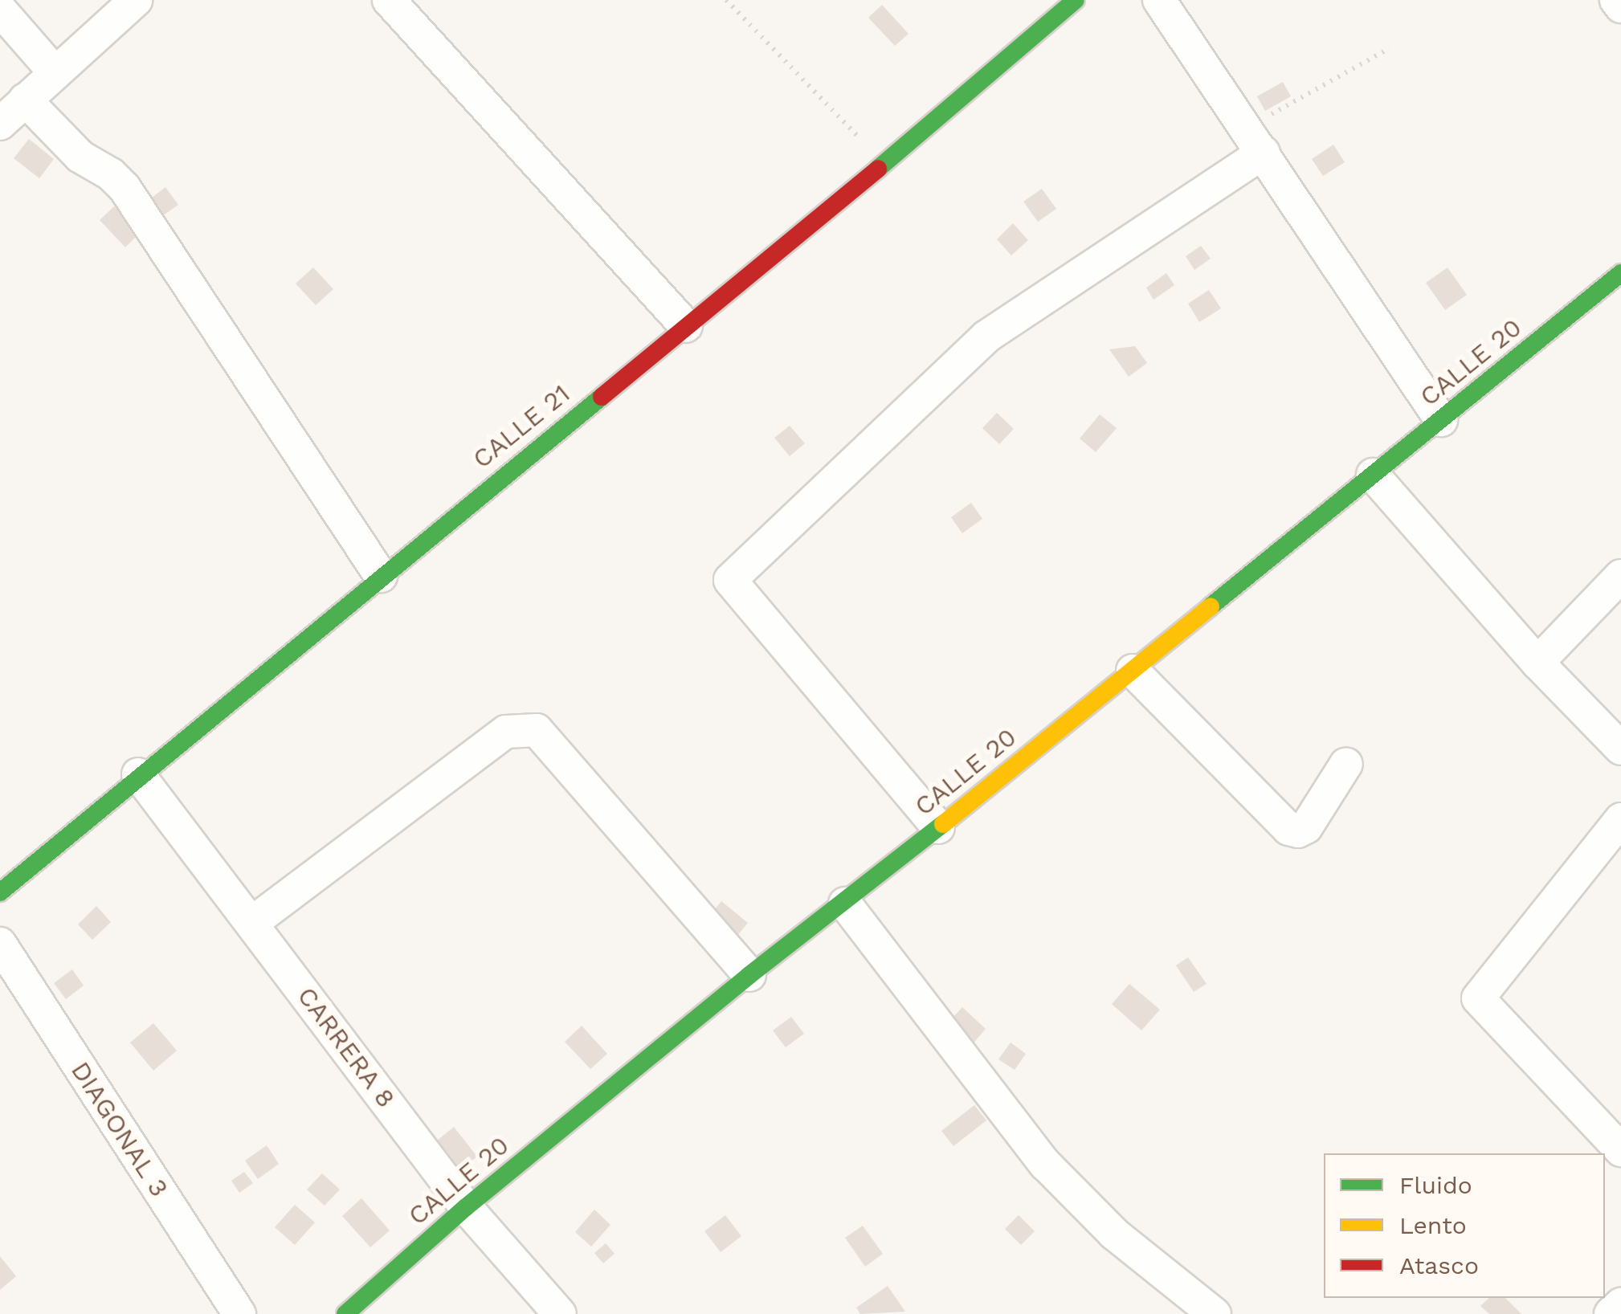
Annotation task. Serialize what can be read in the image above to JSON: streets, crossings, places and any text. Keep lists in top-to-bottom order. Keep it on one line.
{"streets":{"street":["CALLE 20","CALLE 21","CARRERA 8","DIAGONAL 3"]},"crossings":[["CALLE 20","CARRERA 8"],["CALLE 21","CARRERA 8"]],"legend":["Fluido","Lento","Atasco"]}
